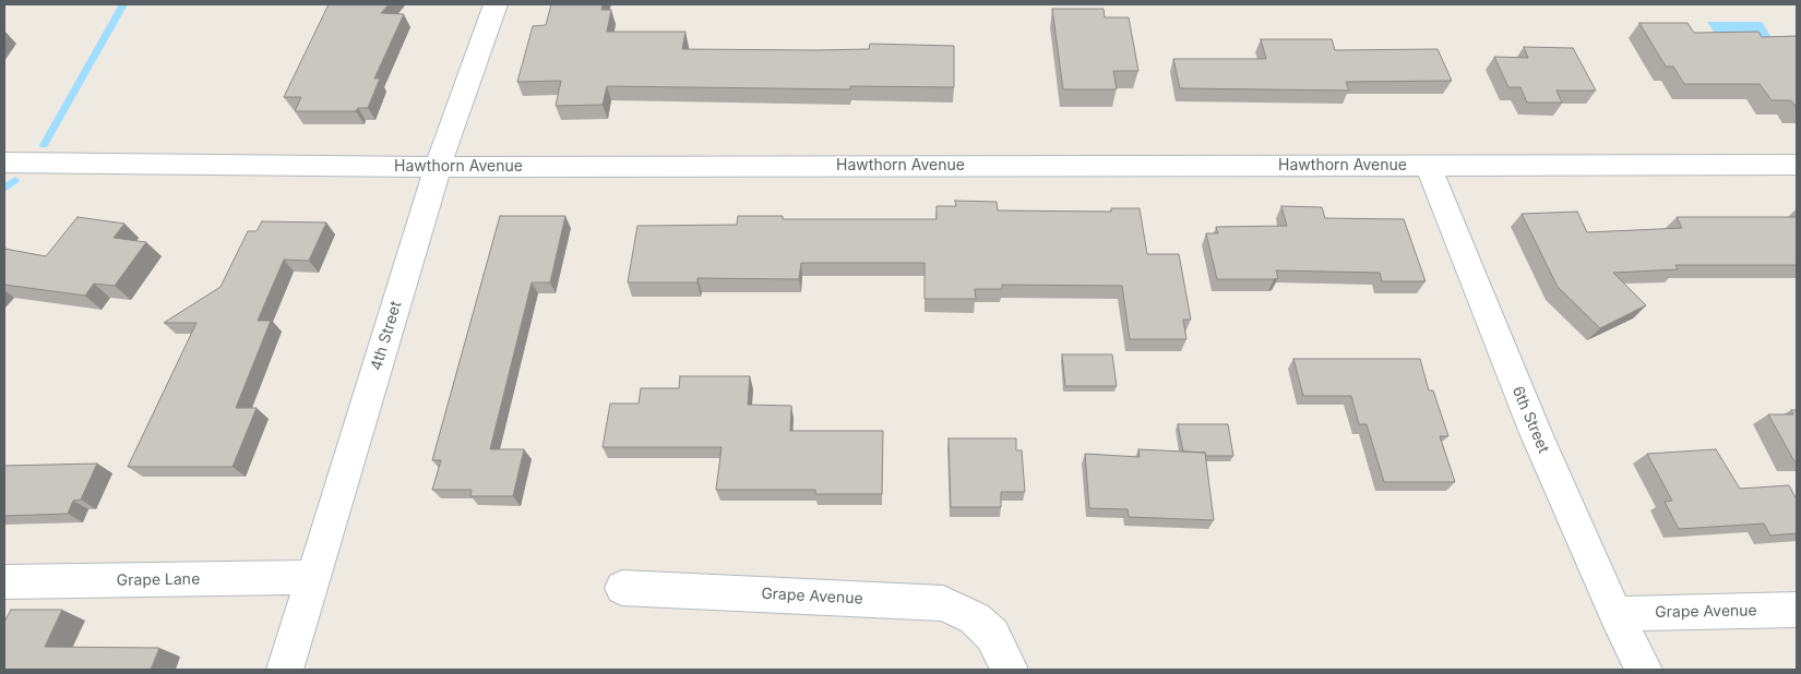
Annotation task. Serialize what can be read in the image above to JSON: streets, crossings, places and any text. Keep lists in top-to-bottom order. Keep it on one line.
{"streets":{"street":["Hawthorn Avenue","4th Street","6th Street","Grape Lane","Grape Avenue"]},"crossings":[["Hawthorn Avenue","4th Street"],["Hawthorn Avenue","6th Street"],["4th Street","Grape Lane"],["6th Street","Grape Avenue"]]}
